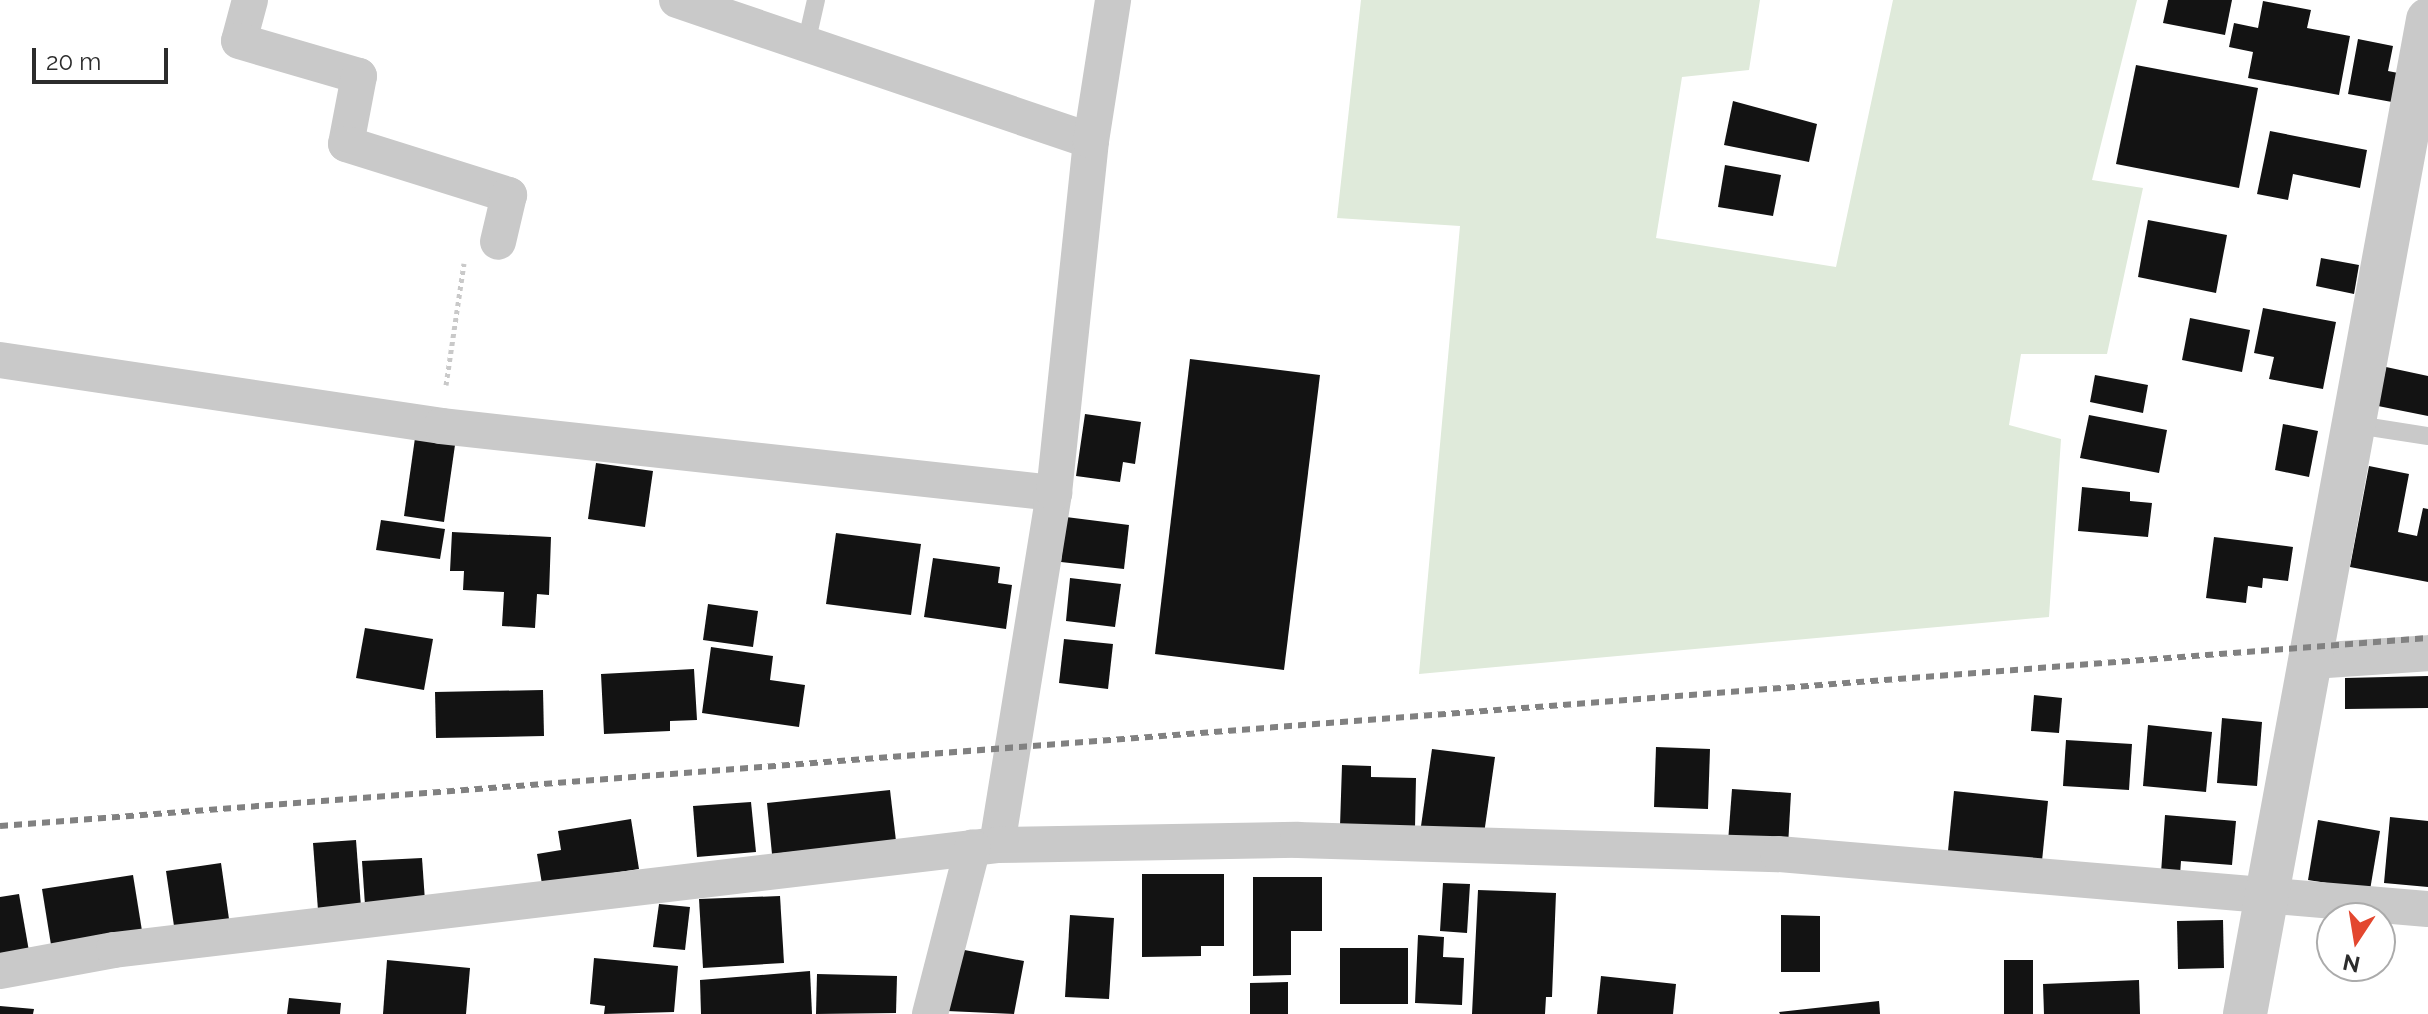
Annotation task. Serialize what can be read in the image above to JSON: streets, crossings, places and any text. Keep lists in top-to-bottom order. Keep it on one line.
{"scale_bar":"20 m","north":"bottom"}
